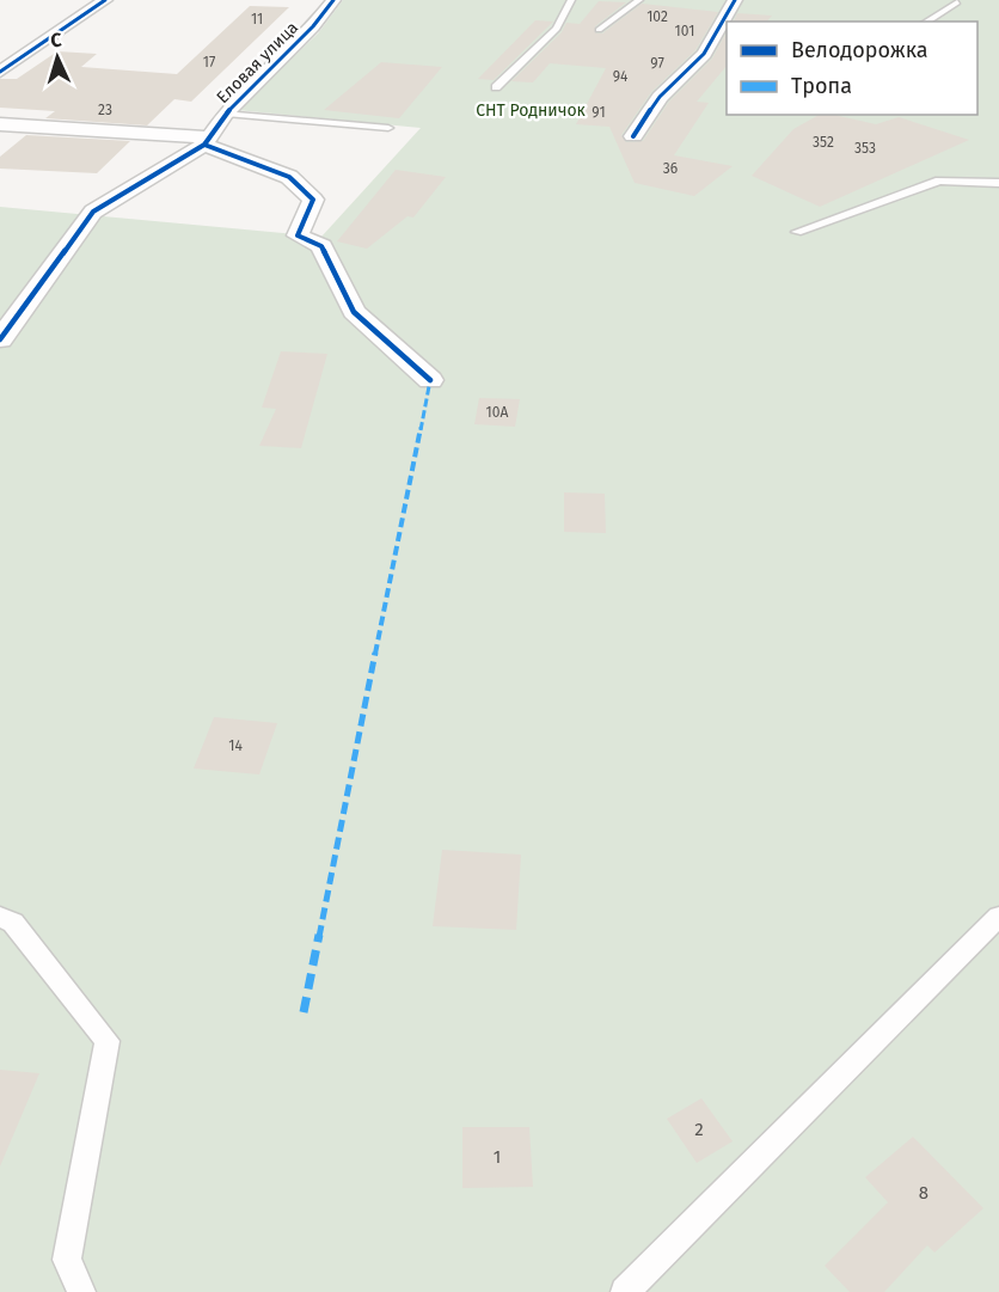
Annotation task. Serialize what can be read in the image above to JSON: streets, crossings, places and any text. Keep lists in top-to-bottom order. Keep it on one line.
{"streets":{"street":["Еловая улица"]},"parks":["СНТ Родничок"],"house_numbers":["102","11","101","17","97","94","23","91","352","353","36","10А","14","2","1","8"],"legend":["Велодорожка","Тропа"],"north":"top"}
